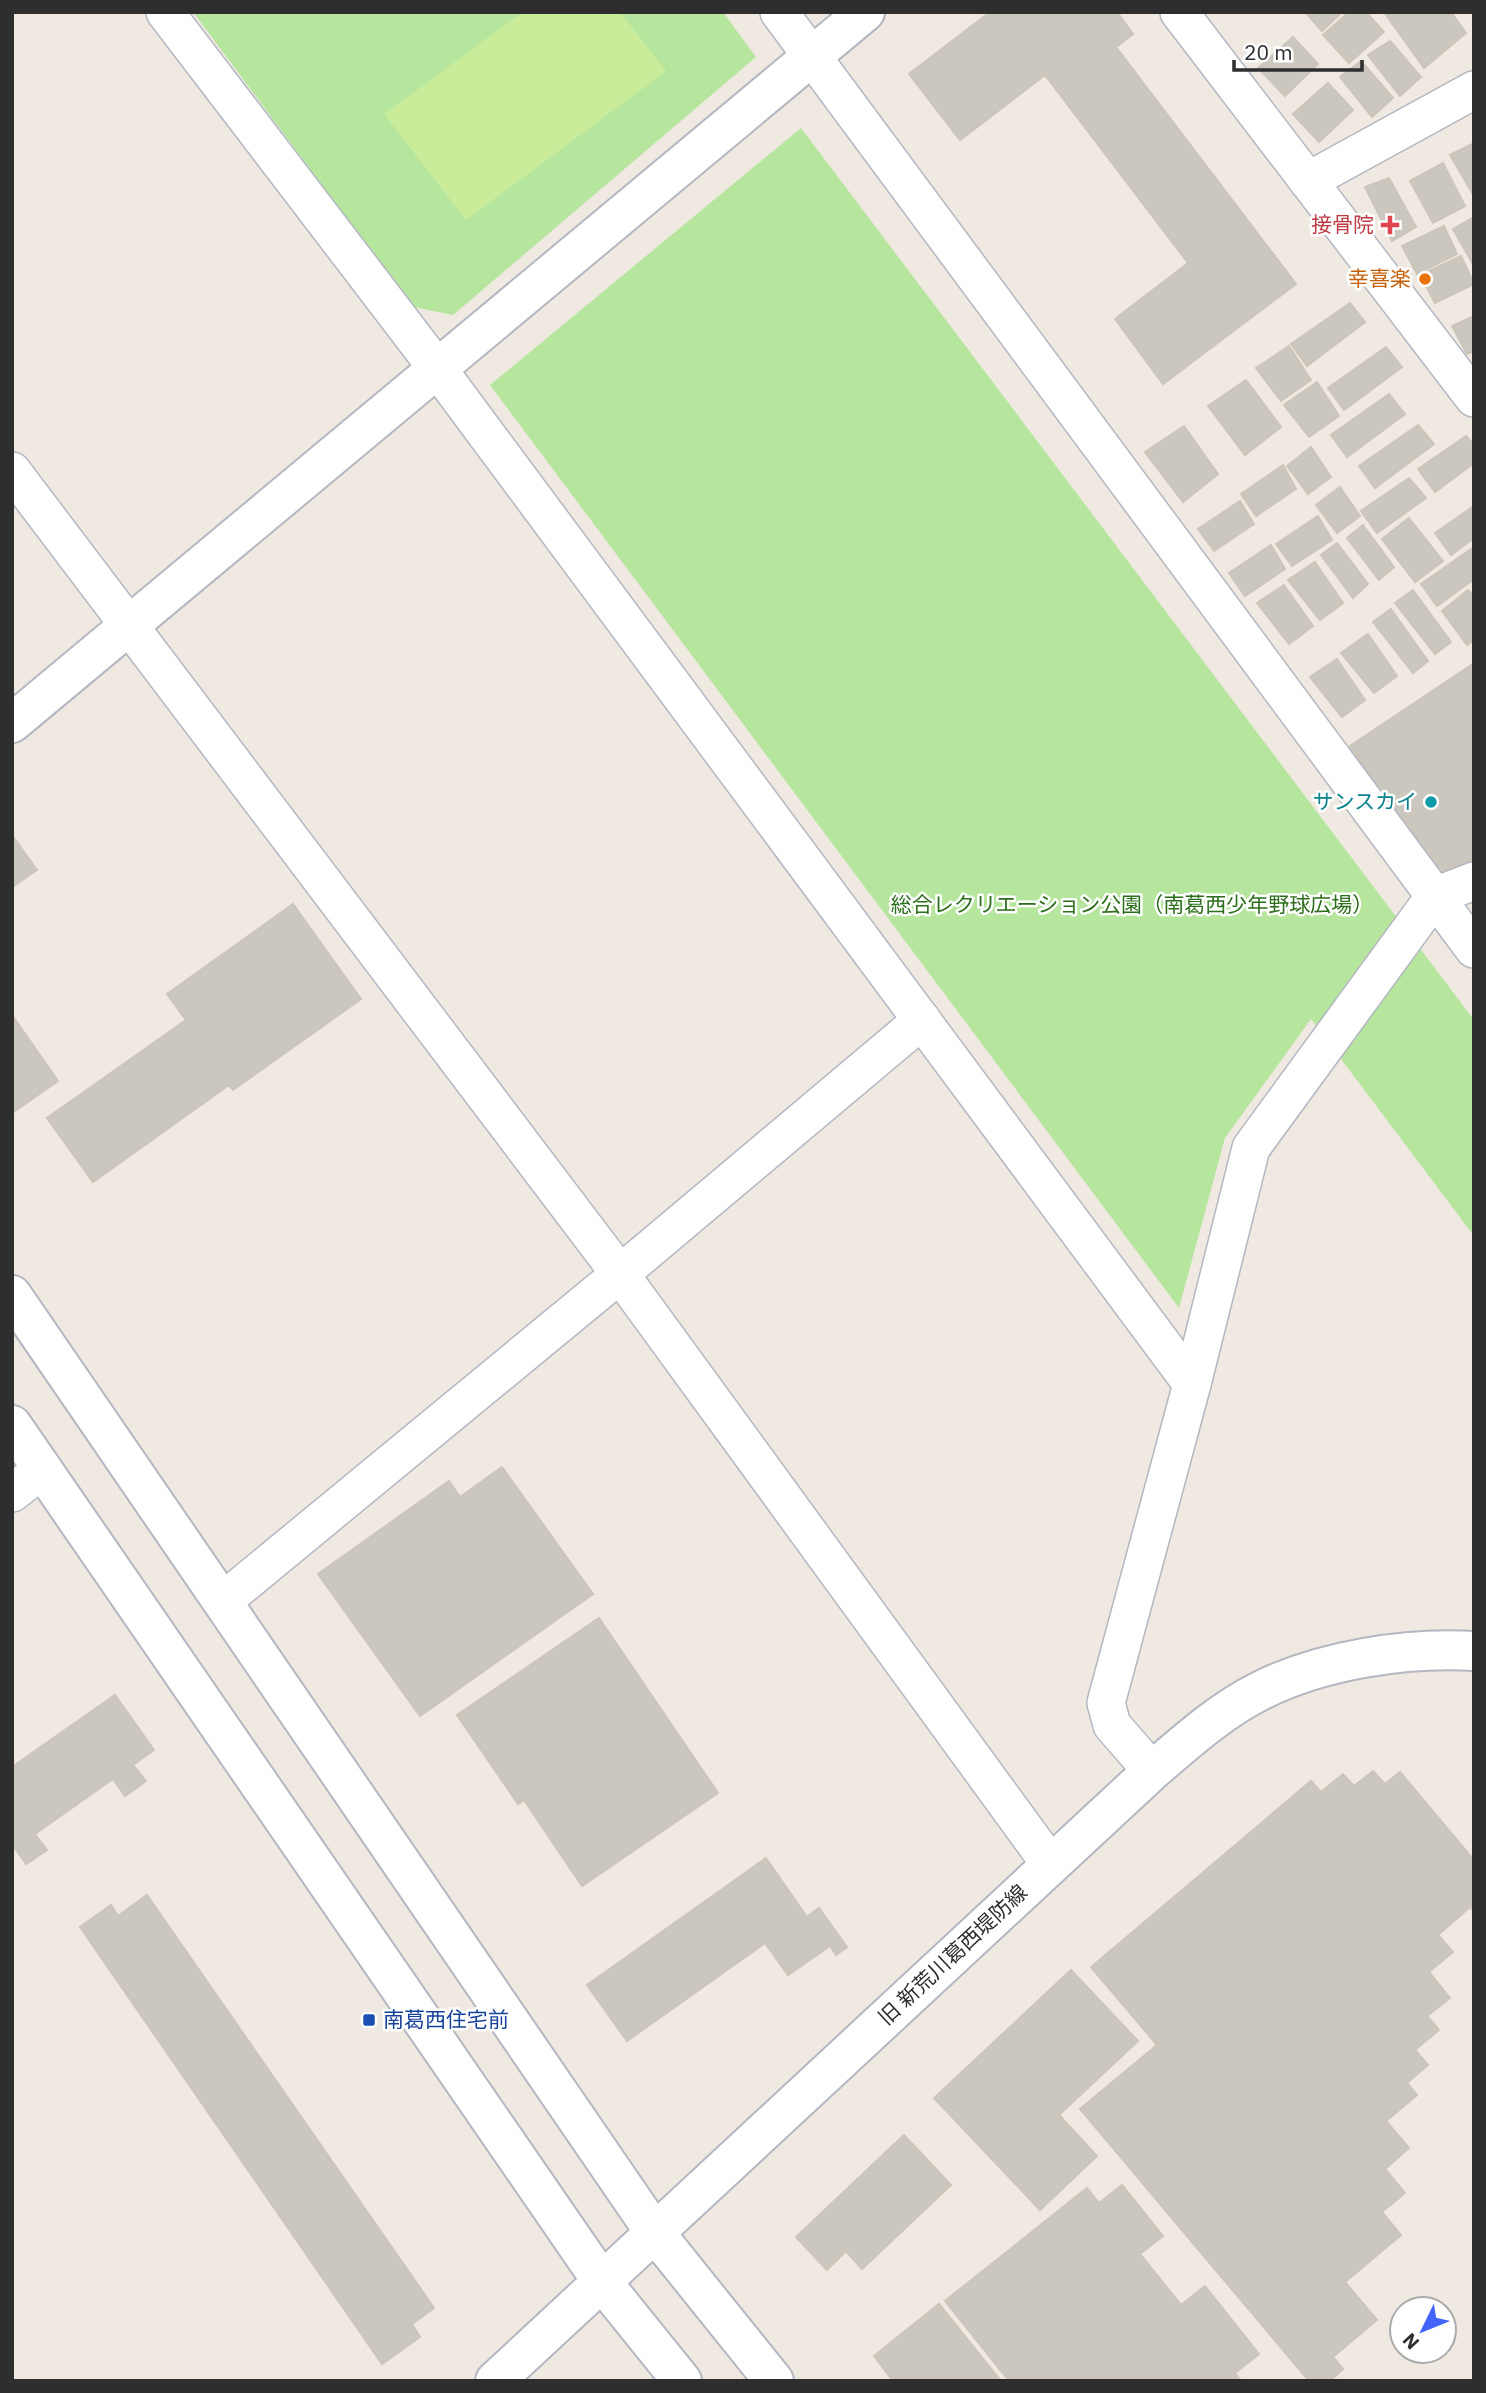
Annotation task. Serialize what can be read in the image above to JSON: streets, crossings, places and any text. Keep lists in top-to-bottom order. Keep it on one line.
{"streets":{"street":["旧 新荒川葛西堤防線"]},"parks":["総合レクリエーション公園（南葛西少年野球広場）"],"places":{"health":["接骨院"],"other":["幸喜楽","サンスカイ"],"transit":["南葛西住宅前"]},"scale_bar":"20 m","north":"bottom left"}
